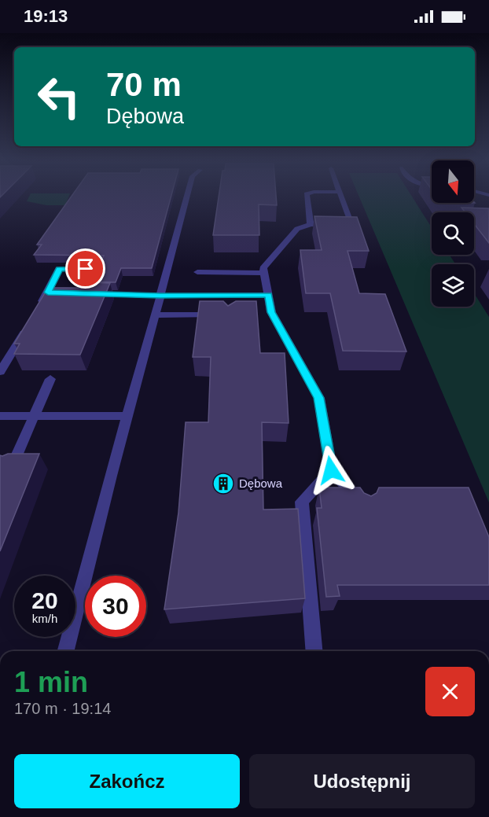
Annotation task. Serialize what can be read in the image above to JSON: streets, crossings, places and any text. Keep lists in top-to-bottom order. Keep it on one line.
{"places":{"building":["Dębowa"]},"north":"bottom","page":{"status":"19:13","turn":["70 m","Dębowa"],"speed":"20 km/h","limit":"30","heading":["1 min","170 m · 19:14"],"buttons":["Zakończ","Udostępnij"]}}
